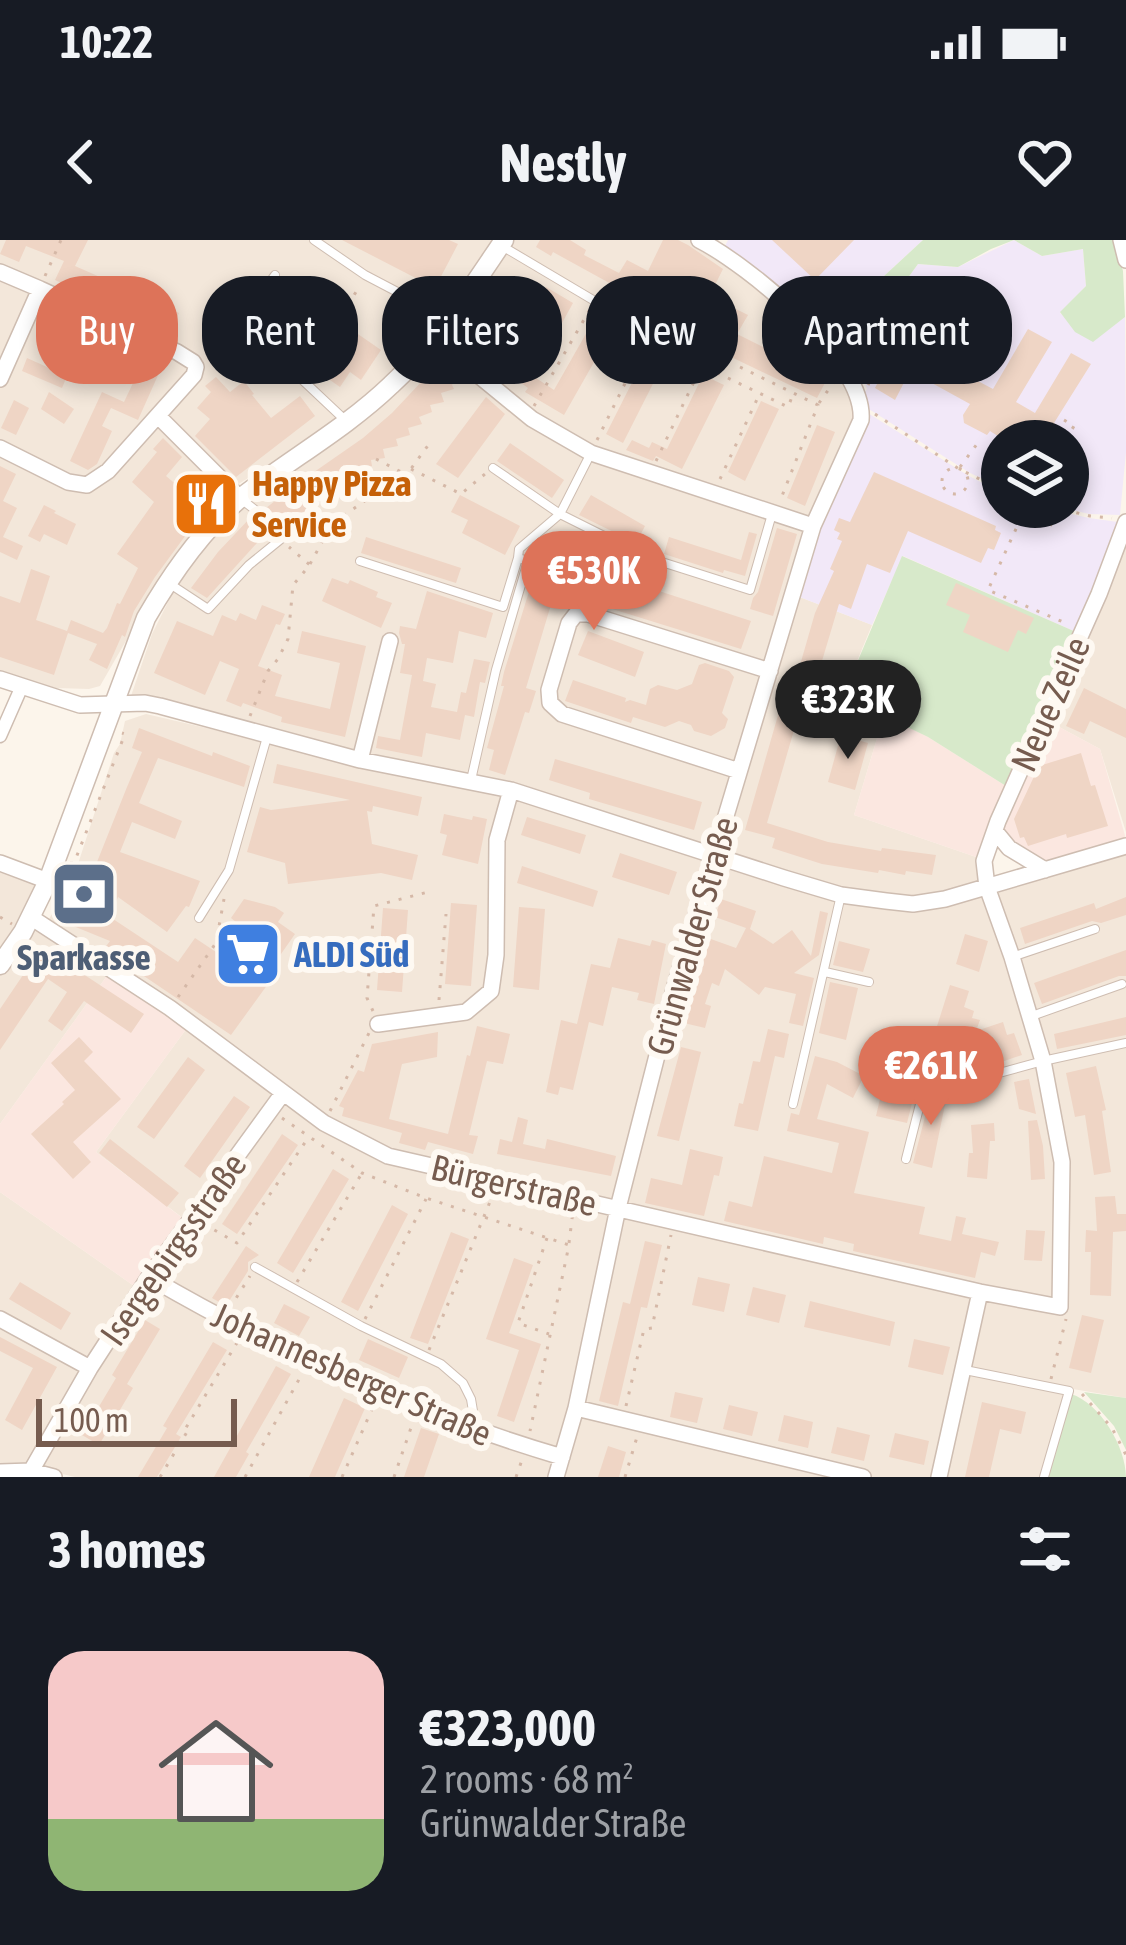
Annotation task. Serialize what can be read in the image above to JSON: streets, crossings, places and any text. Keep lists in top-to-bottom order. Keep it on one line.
{"streets":{"street":["Neue Zeile","Grünwalder Straße","Bürgerstraße","Isergebirgsstraße","Johannesberger Straße"]},"crossings":[["Grünwalder Straße","Bürgerstraße"],["Grünwalder Straße","Johannesberger Straße"],["Bürgerstraße","Isergebirgsstraße"],["Isergebirgsstraße","Johannesberger Straße"]],"places":{"restaurant":["Happy Pizza Service"],"bank":["Sparkasse"],"supermarket":["ALDI Süd"]},"scale_bar":"100 m","page":{"status":"10:22","header":"Nestly","chip":["Buy","Rent","Filters","New","Apartment"],"price":["€530K","€323K","€261K"],"scale":"100 m","heading":"3 homes","list":[{"name":"€323,000","note":"2 rooms · 68 m² · Grünwalder Straße"}]}}
